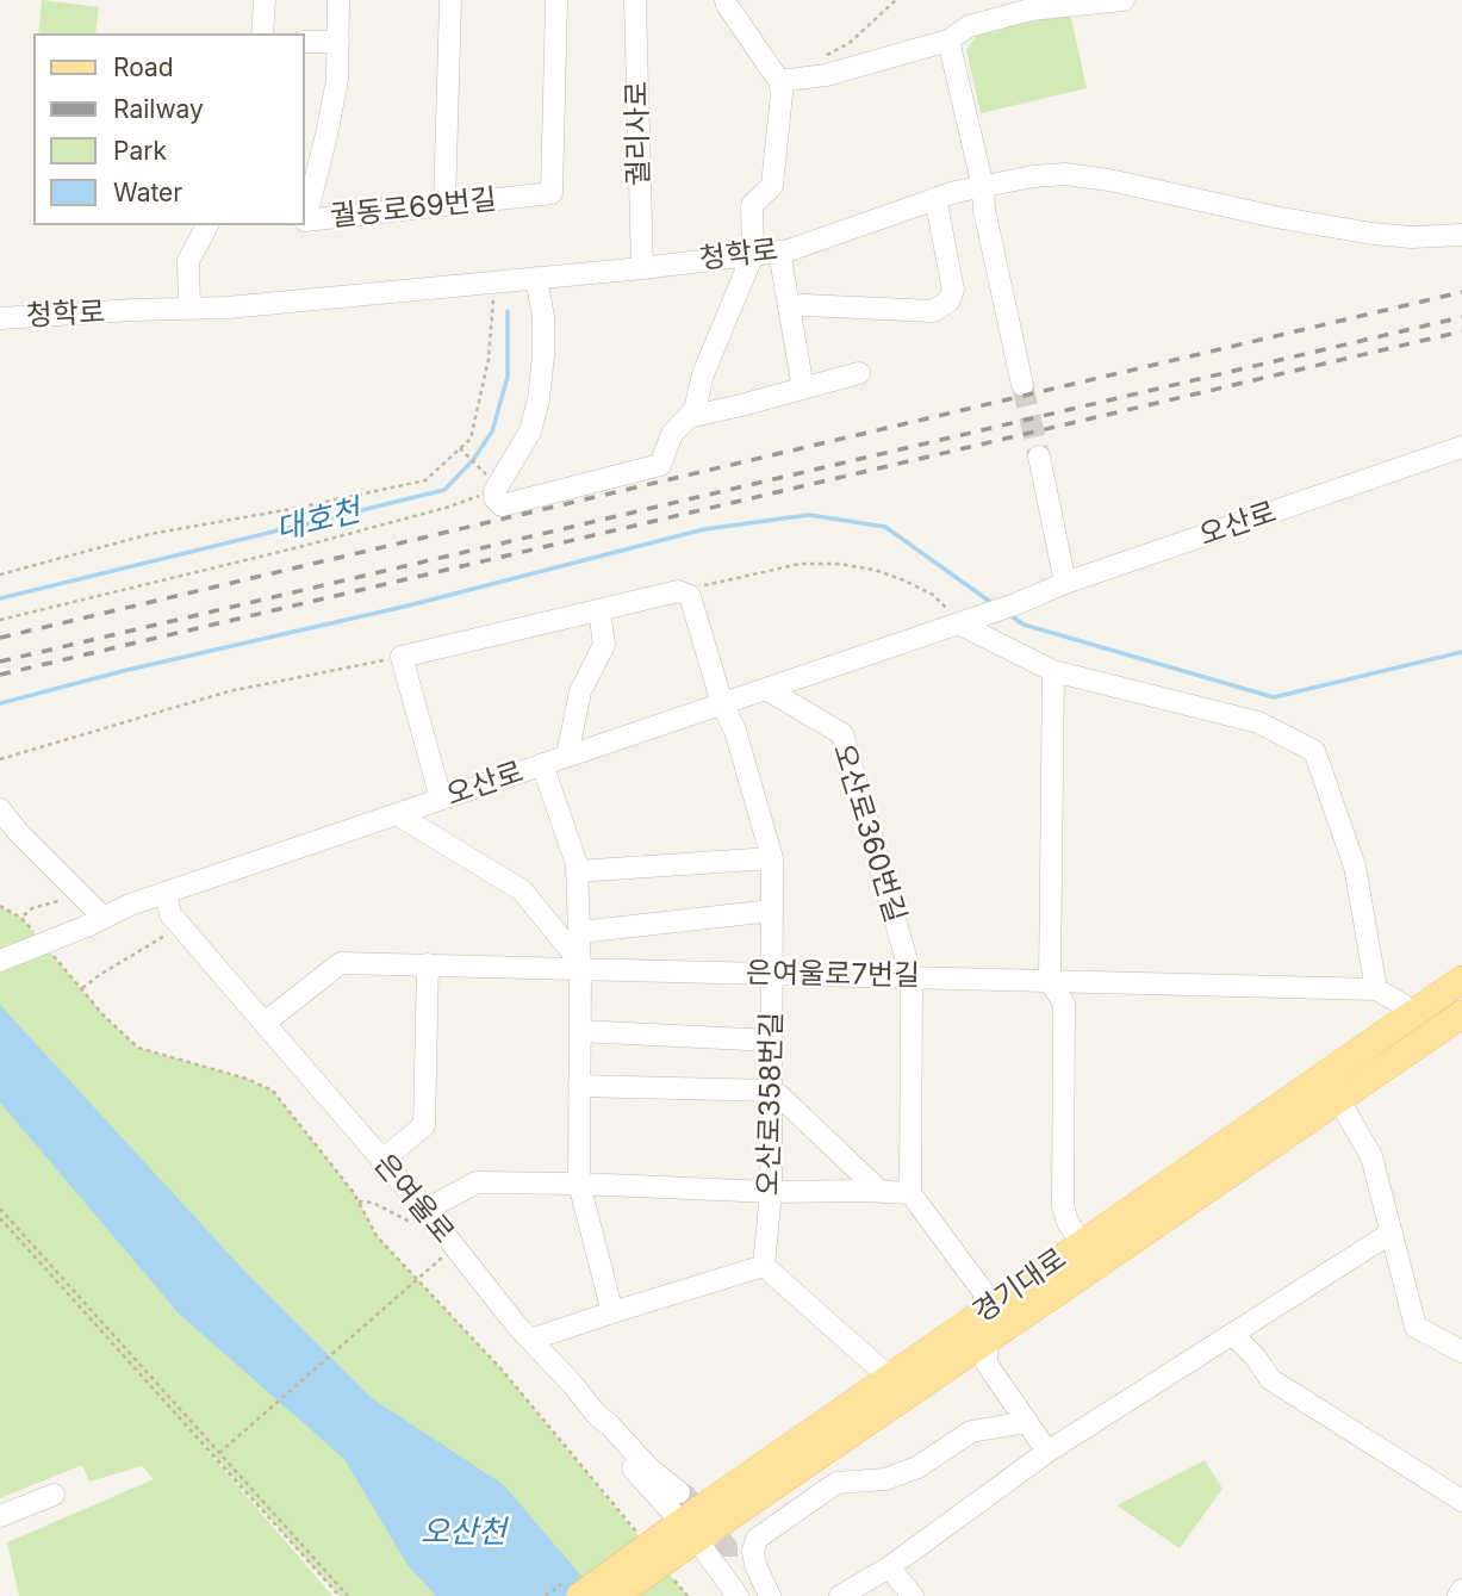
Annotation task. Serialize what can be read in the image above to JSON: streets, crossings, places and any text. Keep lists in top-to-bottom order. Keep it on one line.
{"streets":{"main road":["경기대로"],"street":["궐리사로","궐동로69번길","청학로","오산로","오산로360번길","은여울로7번길","오산로358번길","은여울로"]},"crossings":[["궐리사로","청학로"],["오산로","오산로360번길"],["오산로","오산로358번길"],["오산로","은여울로"],["오산로360번길","은여울로7번길"],["은여울로7번길","오산로358번길"],["은여울로7번길","은여울로"],["은여울로7번길","경기대로"]],"water":["대호천","오산천"],"legend":["Road","Railway","Park","Water"]}
